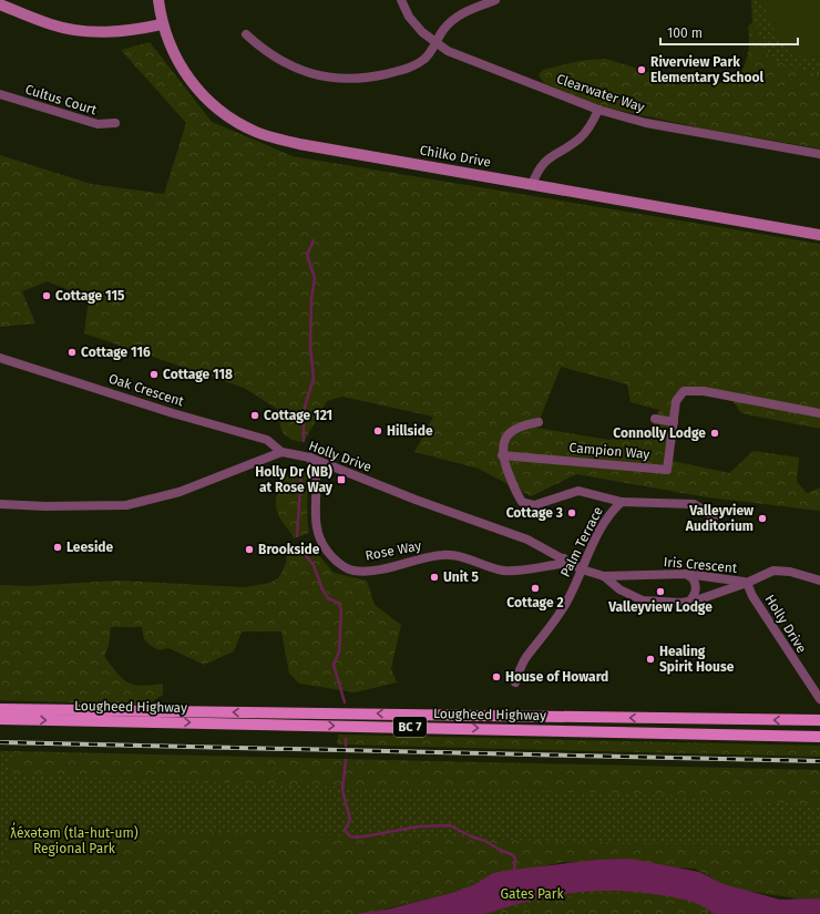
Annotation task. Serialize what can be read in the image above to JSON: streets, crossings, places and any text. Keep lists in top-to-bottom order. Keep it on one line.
{"streets":{"main road":["Lougheed Highway","BC 7"],"street":["Clearwater Way","Cultus Court","Chilko Drive","Oak Crescent","Campion Way","Holly Drive","Palm Terrace","Rose Way","Iris Crescent"]},"crossings":[["Oak Crescent","Holly Drive"],["Campion Way","Palm Terrace"],["Holly Drive","Palm Terrace"],["Holly Drive","Rose Way"],["Holly Drive","Iris Crescent"],["Palm Terrace","Iris Crescent"]],"parks":["ƛ̓éxətəm (tla-hut-um) Regional Park","Gates Park"],"places":{"other":["Riverview Park Elementary School","Cottage 115","Cottage 116","Cottage 118","Cottage 121","Hillside","Connolly Lodge","Cottage 3","Valleyview Auditorium","Leeside","Brookside","Unit 5","Cottage 2","Valleyview Lodge","Healing Spirit House","House of Howard"],"transit":["Holly Dr (NB) at Rose Way"]},"scale_bar":"100 m"}
